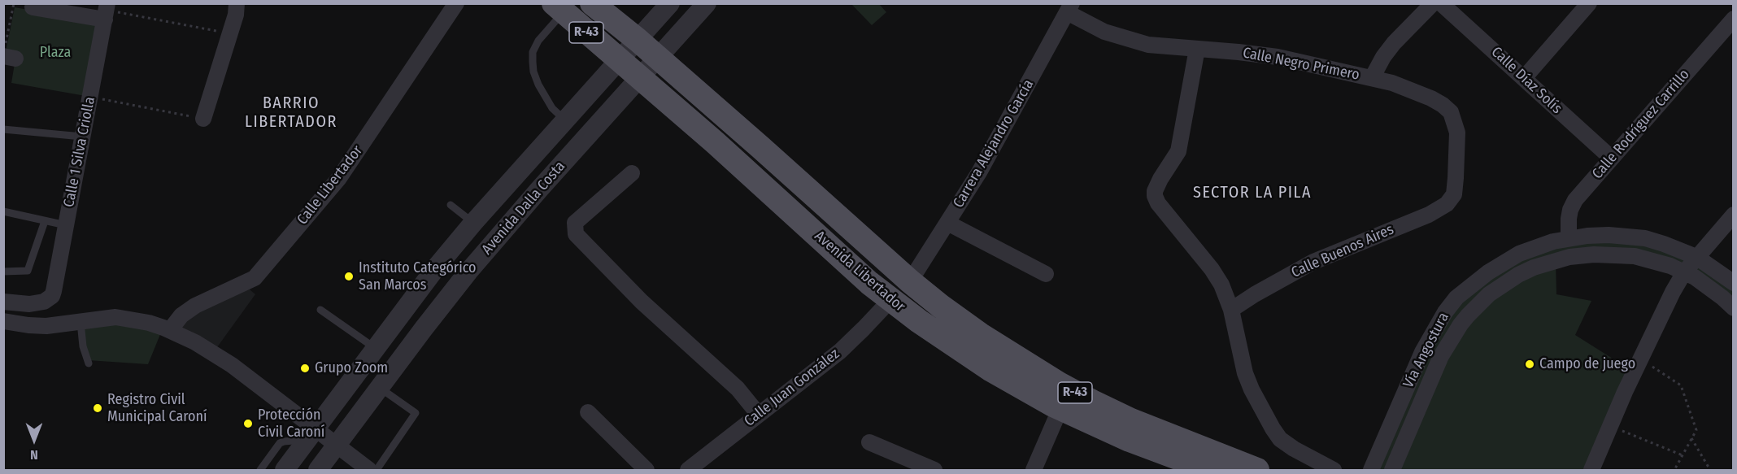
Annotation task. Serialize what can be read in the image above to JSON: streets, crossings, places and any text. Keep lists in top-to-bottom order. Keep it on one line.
{"streets":{"main road":["R-43","Avenida Libertador"],"street":["Calle Negro Primero","Calle Díaz Solís","Calle Rodríguez Carrillo","Carrera Alejandro García","Calle 1 Silva Criolla","Calle Libertador","Avenida Dalla Costa","Calle Buenos Aires","Vía Angostura","Calle Juan González"]},"crossings":[["Calle Negro Primero","Carrera Alejandro García"],["Calle Negro Primero","Calle Buenos Aires"],["Calle Díaz Solís","Calle Rodríguez Carrillo"],["Calle Rodríguez Carrillo","Vía Angostura"],["Carrera Alejandro García","Avenida Libertador"],["Avenida Dalla Costa","Avenida Libertador"],["Avenida Libertador","Calle Juan González"]],"districts":["BARRIO LIBERTADOR","SECTOR LA PILA"],"parks":["Plaza"],"places":["Instituto Categórico San Marcos","Campo de juego","Grupo Zoom","Registro Civil Municipal Caroní","Protección Civil Caroní"],"north":"bottom"}
